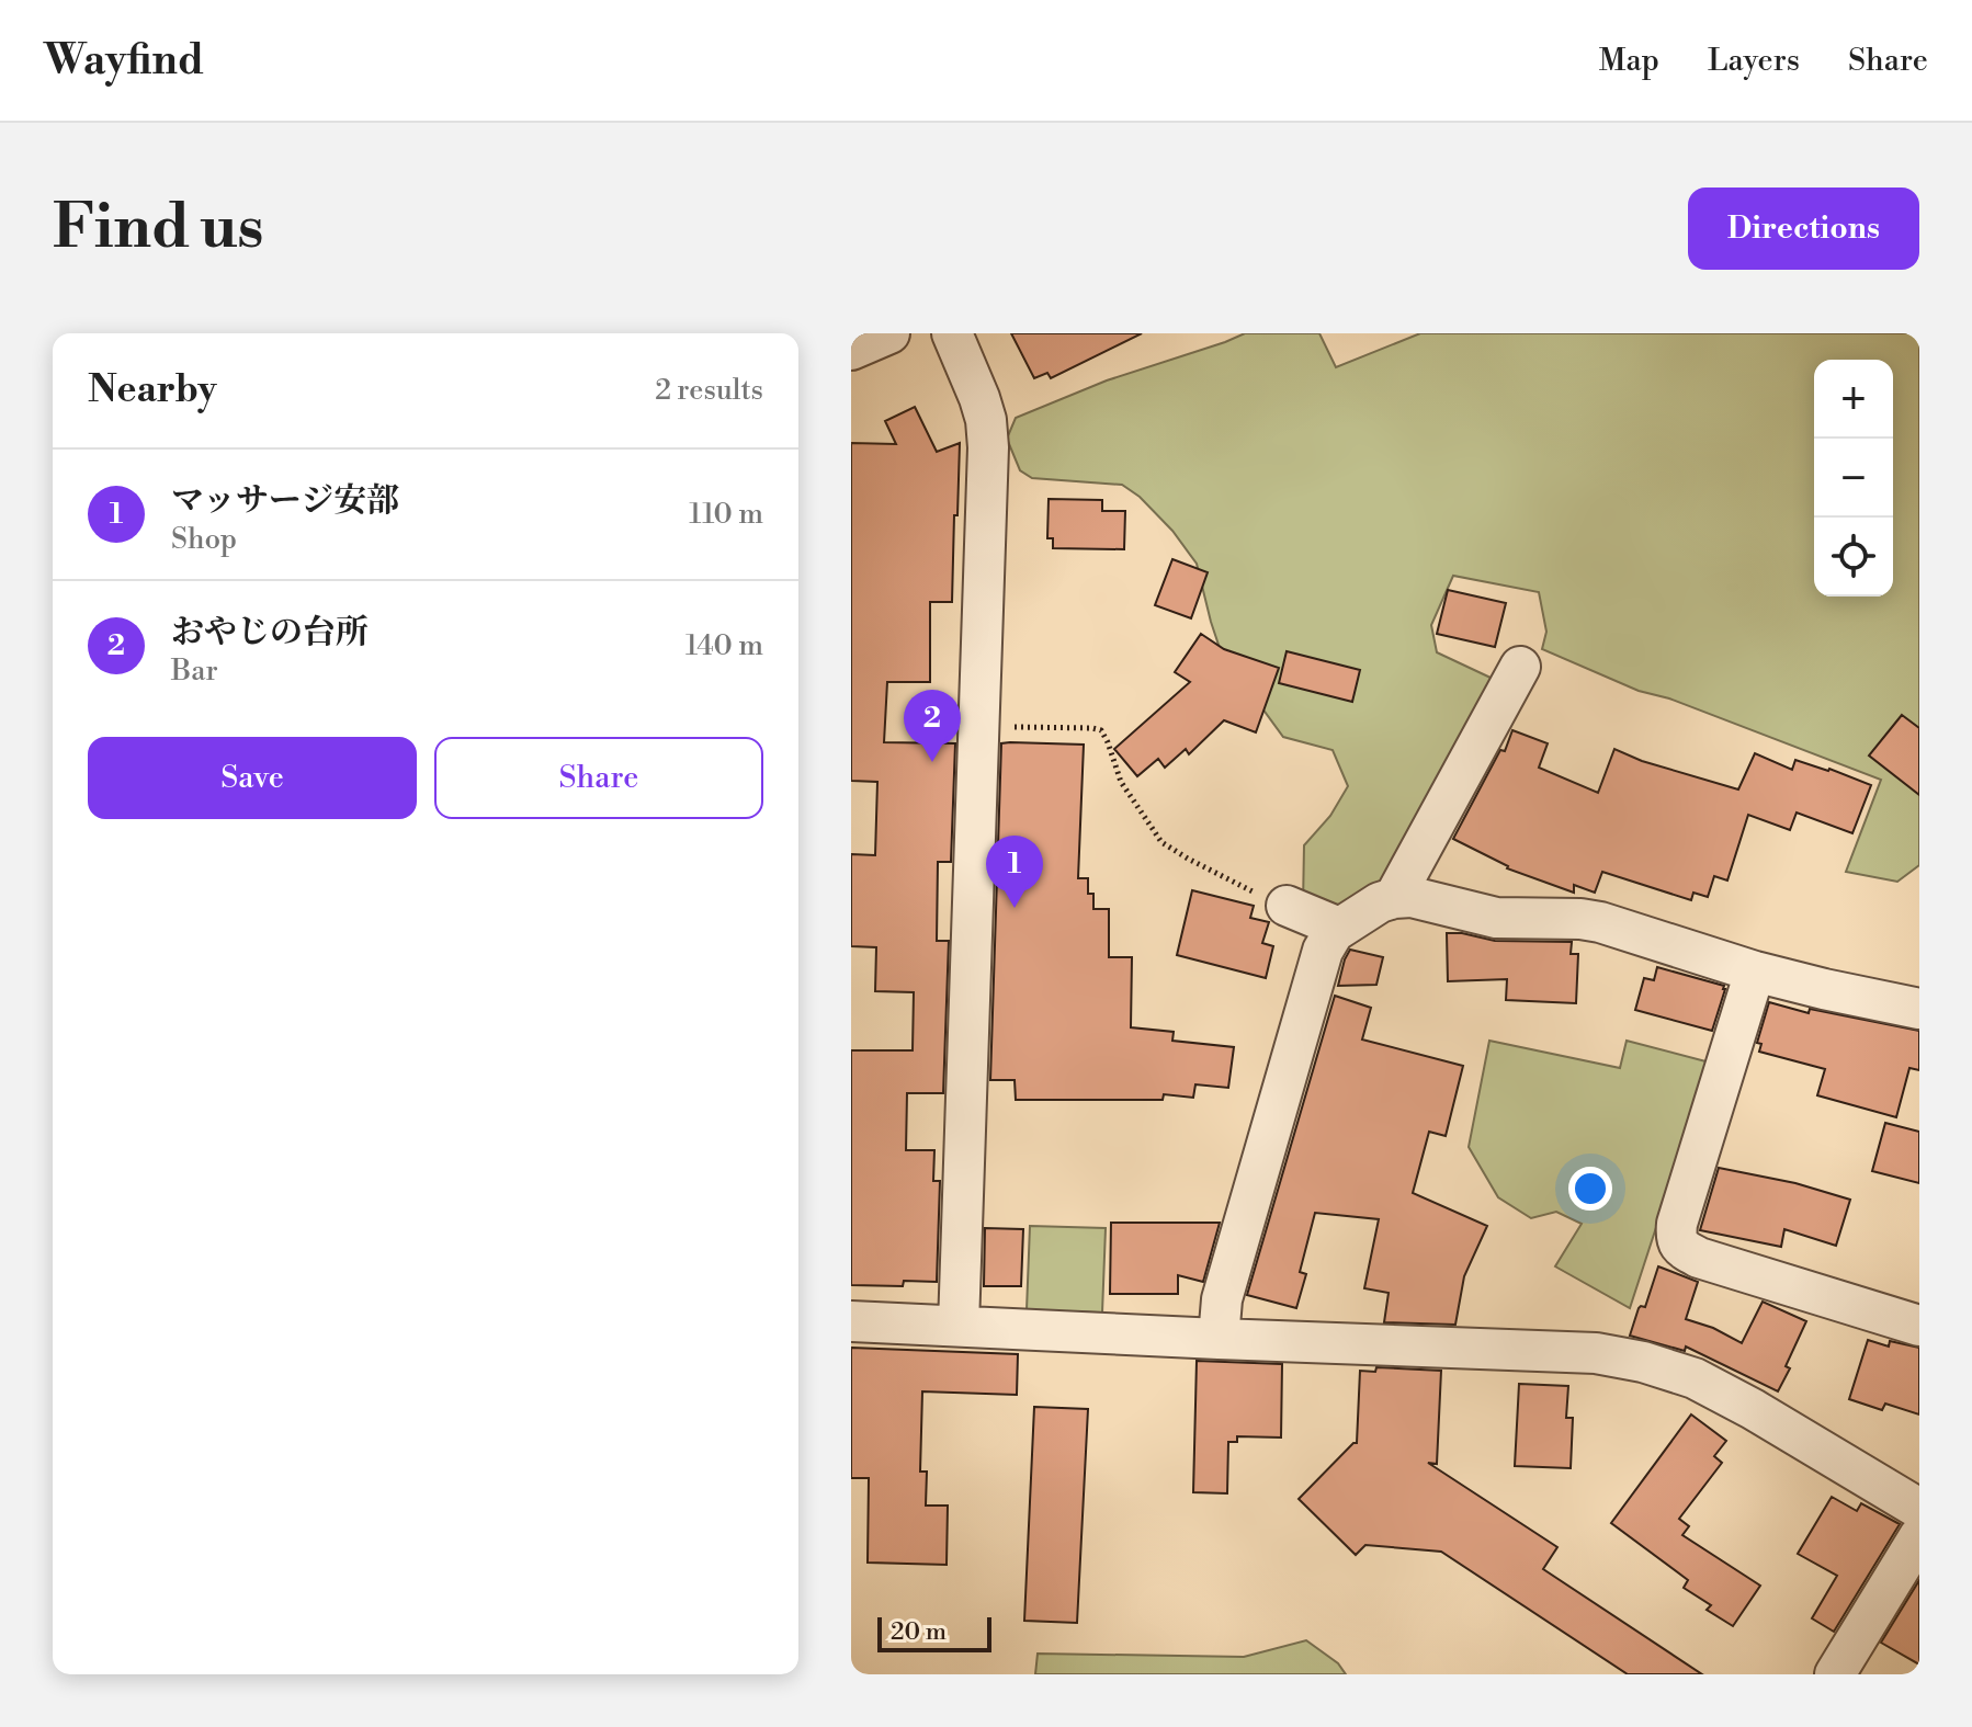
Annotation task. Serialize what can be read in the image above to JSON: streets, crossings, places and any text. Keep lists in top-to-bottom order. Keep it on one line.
{"scale_bar":"20 m","page":{"header":"Wayfind","nav":["Map","Layers","Share"],"buttons":["Directions",["Save","Share"]],"title":"Find us","heading":["Nearby","2 results"],"map_buttons":["+","−"],"list":[{"mark":"1","name":"マッサージ安部","note":"Shop","value":"110 m"},{"mark":"2","name":"おやじの台所","note":"Bar","value":"140 m"}],"pins":["2","1"],"scale":"20 m"}}
